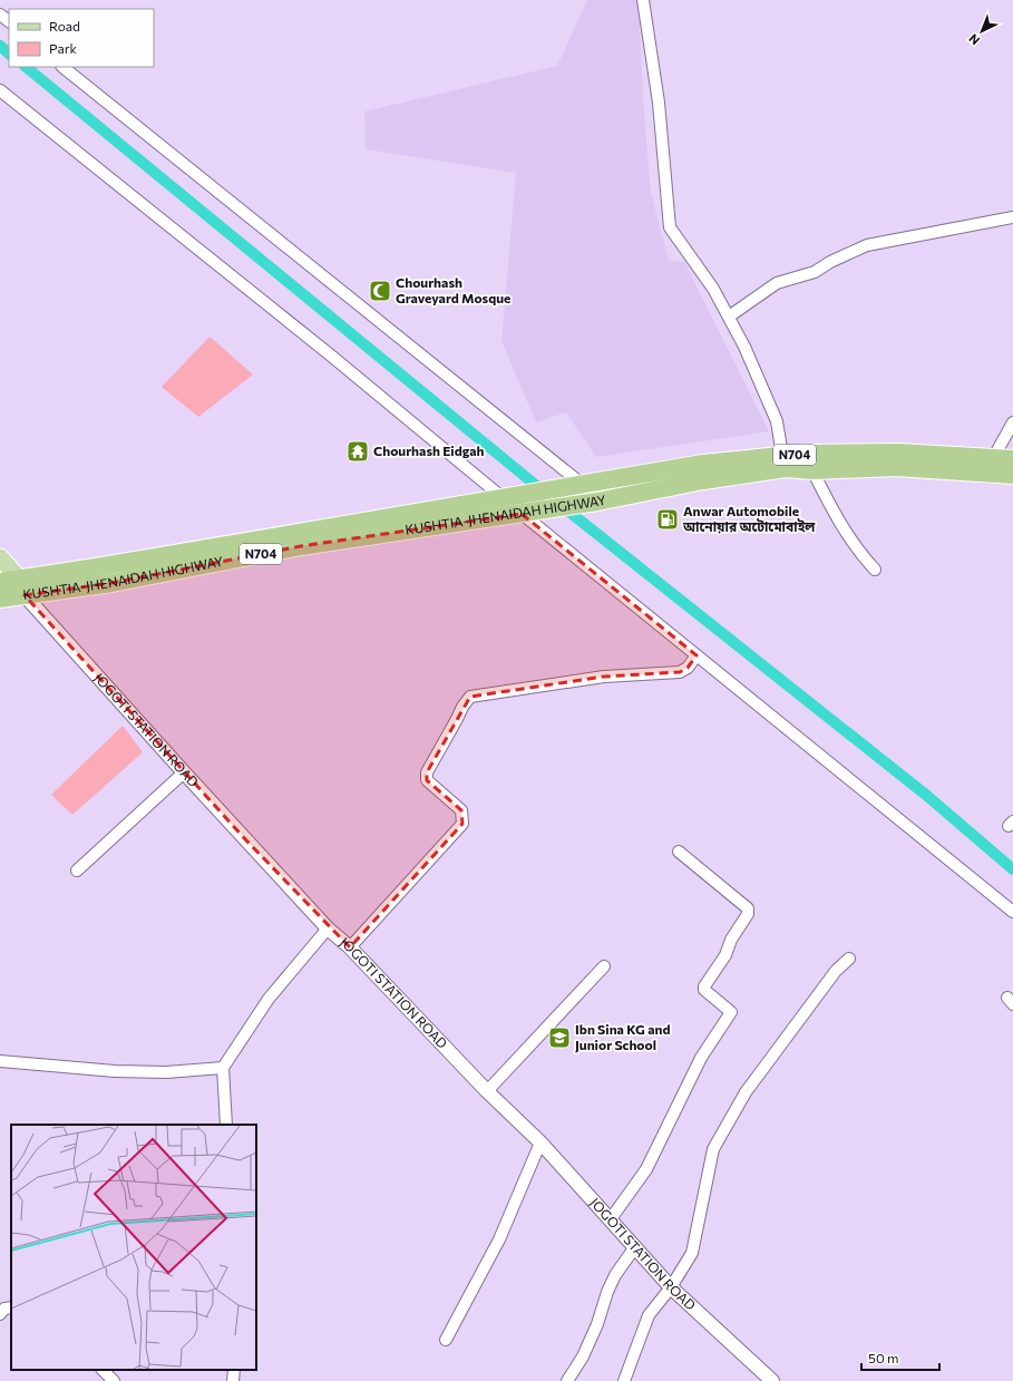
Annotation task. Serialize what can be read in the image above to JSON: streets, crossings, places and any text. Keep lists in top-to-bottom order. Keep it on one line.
{"streets":{"highway":["N704","KUSHTIA-JHENAIDAH HIGHWAY"],"street":["JOGOTI STATION ROAD"]},"crossings":[["KUSHTIA-JHENAIDAH HIGHWAY","JOGOTI STATION ROAD"]],"places":{"mosque":["Chourhash Graveyard Mosque"],"temple":["Chourhash Eidgah"],"fuel station":["Anwar Automobile আনোয়ার অটোমোবাইল"],"school or university":["Ibn Sina KG and Junior School"]},"legend":["Road","Park"],"scale_bar":"50 m","north":"bottom left"}
